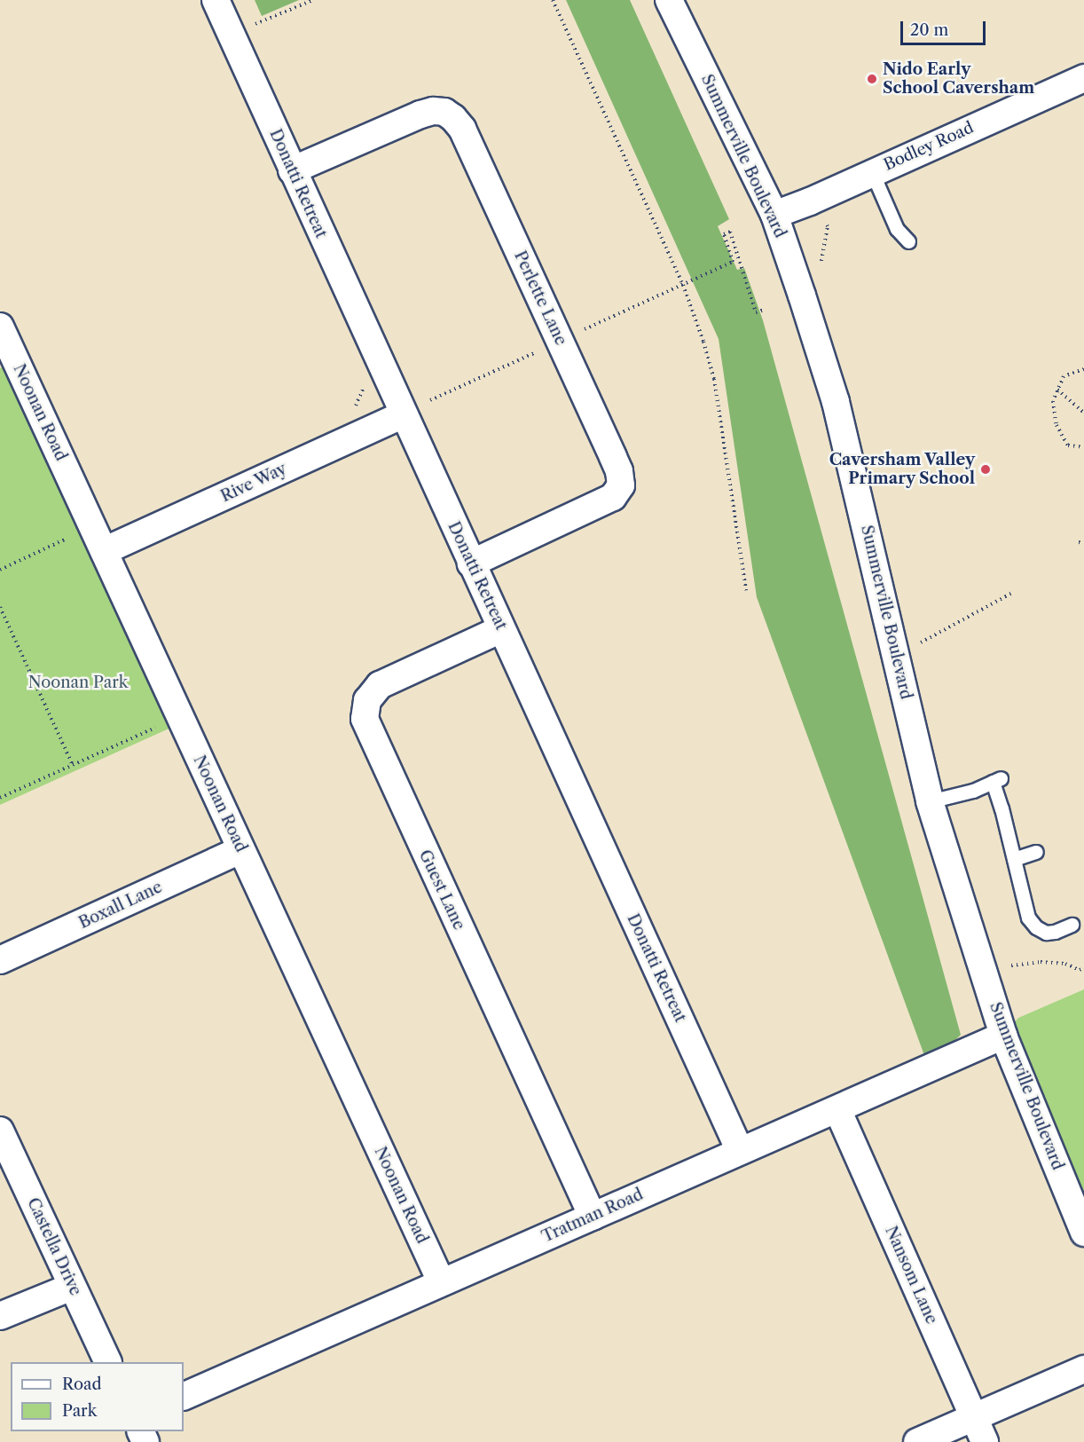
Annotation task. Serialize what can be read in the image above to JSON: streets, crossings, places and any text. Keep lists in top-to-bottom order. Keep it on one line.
{"streets":{"street":["Bodley Road","Summerville Boulevard","Donatti Retreat","Perlette Lane","Noonan Road","Rive Way","Guest Lane","Boxall Lane","Tratman Road","Castella Drive","Nansom Lane"]},"crossings":[["Bodley Road","Summerville Boulevard"],["Summerville Boulevard","Tratman Road"],["Donatti Retreat","Perlette Lane"],["Donatti Retreat","Rive Way"],["Donatti Retreat","Guest Lane"],["Donatti Retreat","Tratman Road"],["Noonan Road","Rive Way"],["Noonan Road","Boxall Lane"],["Noonan Road","Tratman Road"],["Guest Lane","Tratman Road"],["Tratman Road","Nansom Lane"]],"parks":["Noonan Park"],"places":["Nido Early School Caversham","Caversham Valley Primary School"],"legend":["Road","Park"],"scale_bar":"20 m"}
